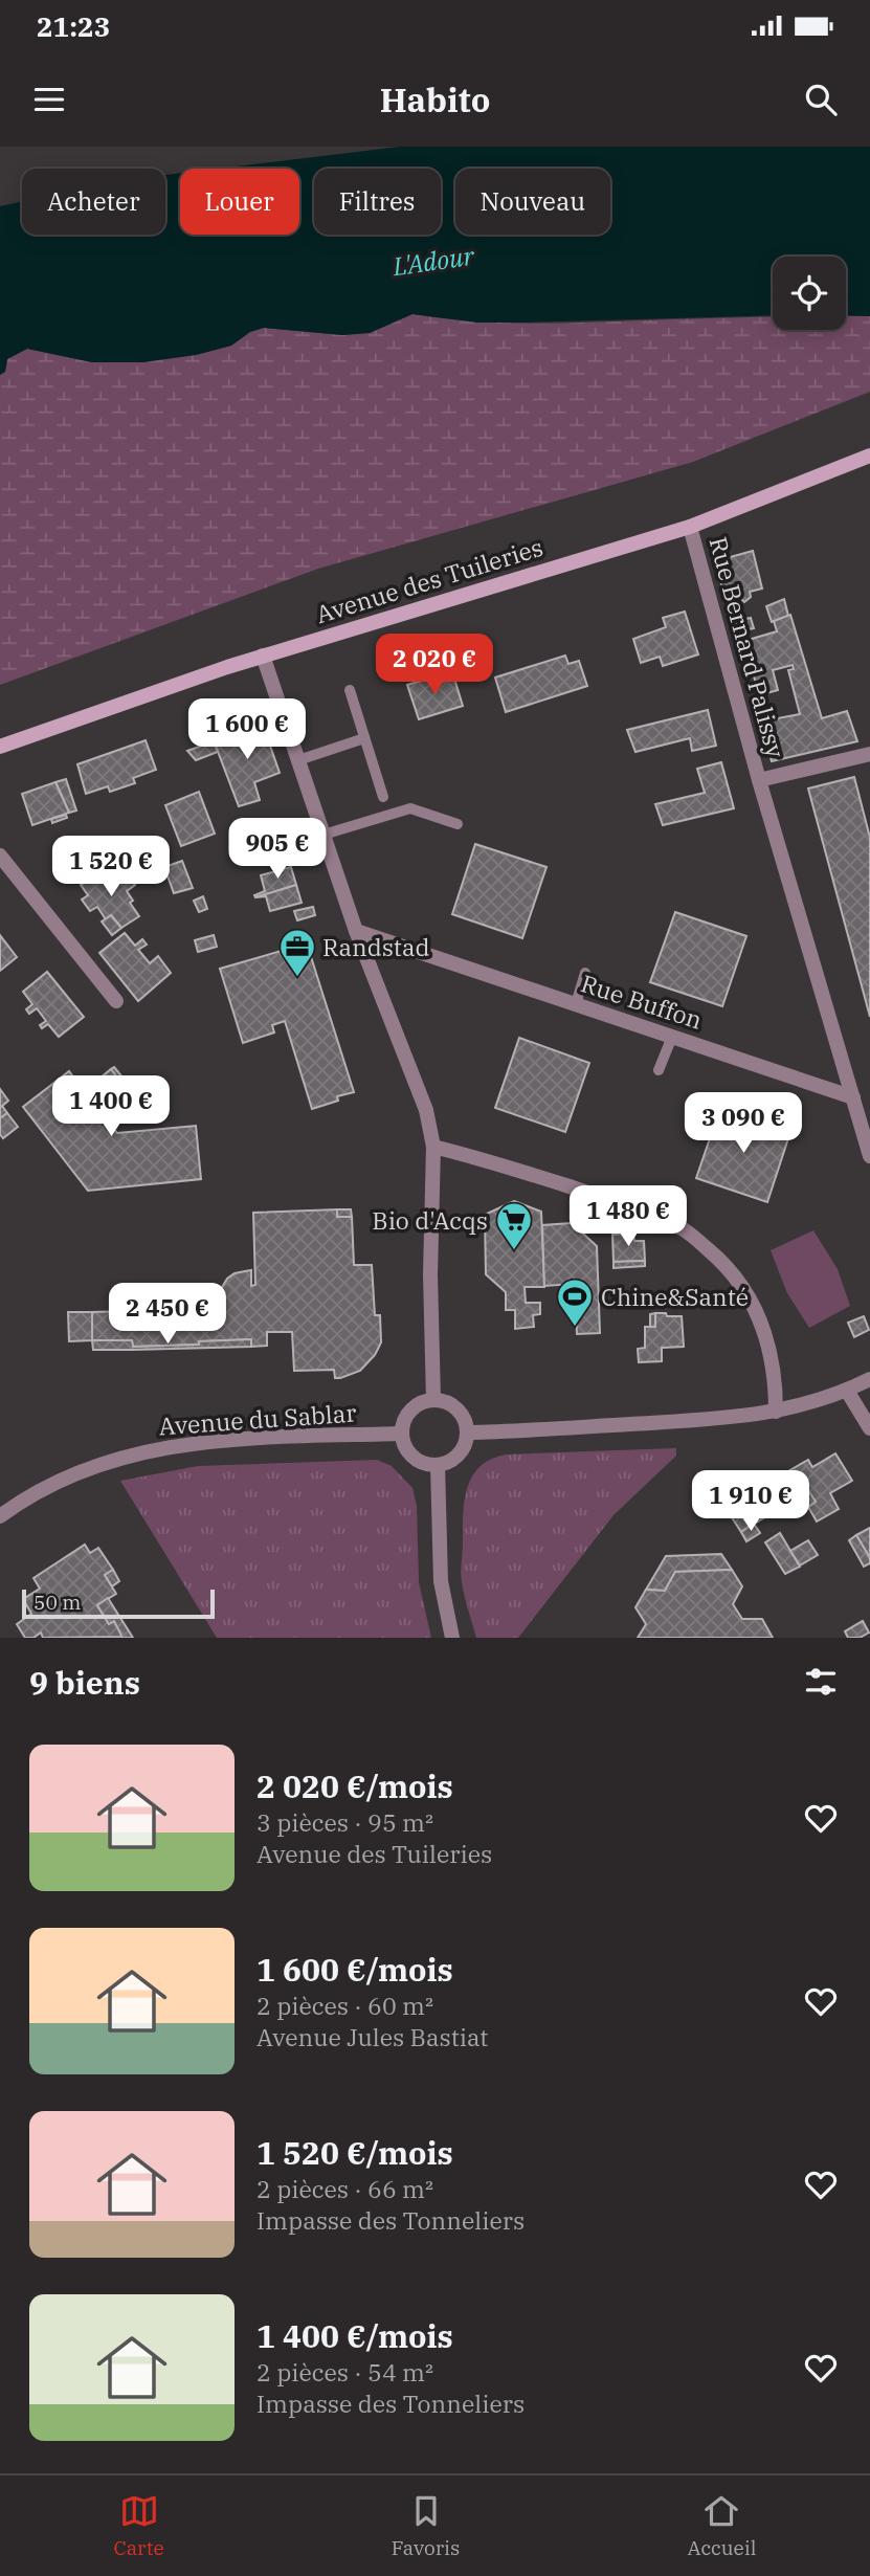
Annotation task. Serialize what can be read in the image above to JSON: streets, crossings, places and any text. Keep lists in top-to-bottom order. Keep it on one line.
{"streets":{"main road":["Avenue des Tuileries"],"street":["Rue Bernard Palissy","Rue Buffon","Avenue du Sablar"]},"crossings":[["Avenue des Tuileries","Rue Bernard Palissy"],["Rue Bernard Palissy","Rue Buffon"]],"water":["L'Adour"],"places":{"office":["Randstad"],"supermarket":["Bio d'Acqs"],"sports":["Chine&Santé"]},"scale_bar":"50 m","page":{"status":"21:23","header":"Habito","chip":["Acheter","Louer","Filtres","Nouveau"],"price":["2 020 €","1 600 €","905 €","1 520 €","1 400 €","3 090 €","1 480 €","2 450 €","1 910 €"],"scale":"50 m","heading":"9 biens","list":[{"name":"2 020 €/mois","note":"3 pièces · 95 m² · Avenue des Tuileries"},{"name":"1 600 €/mois","note":"2 pièces · 60 m² · Avenue Jules Bastiat"},{"name":"1 520 €/mois","note":"2 pièces · 66 m² · Impasse des Tonneliers"},{"name":"1 400 €/mois","note":"2 pièces · 54 m² · Impasse des Tonneliers"}],"tabs":["Carte","Favoris","Accueil"]}}
